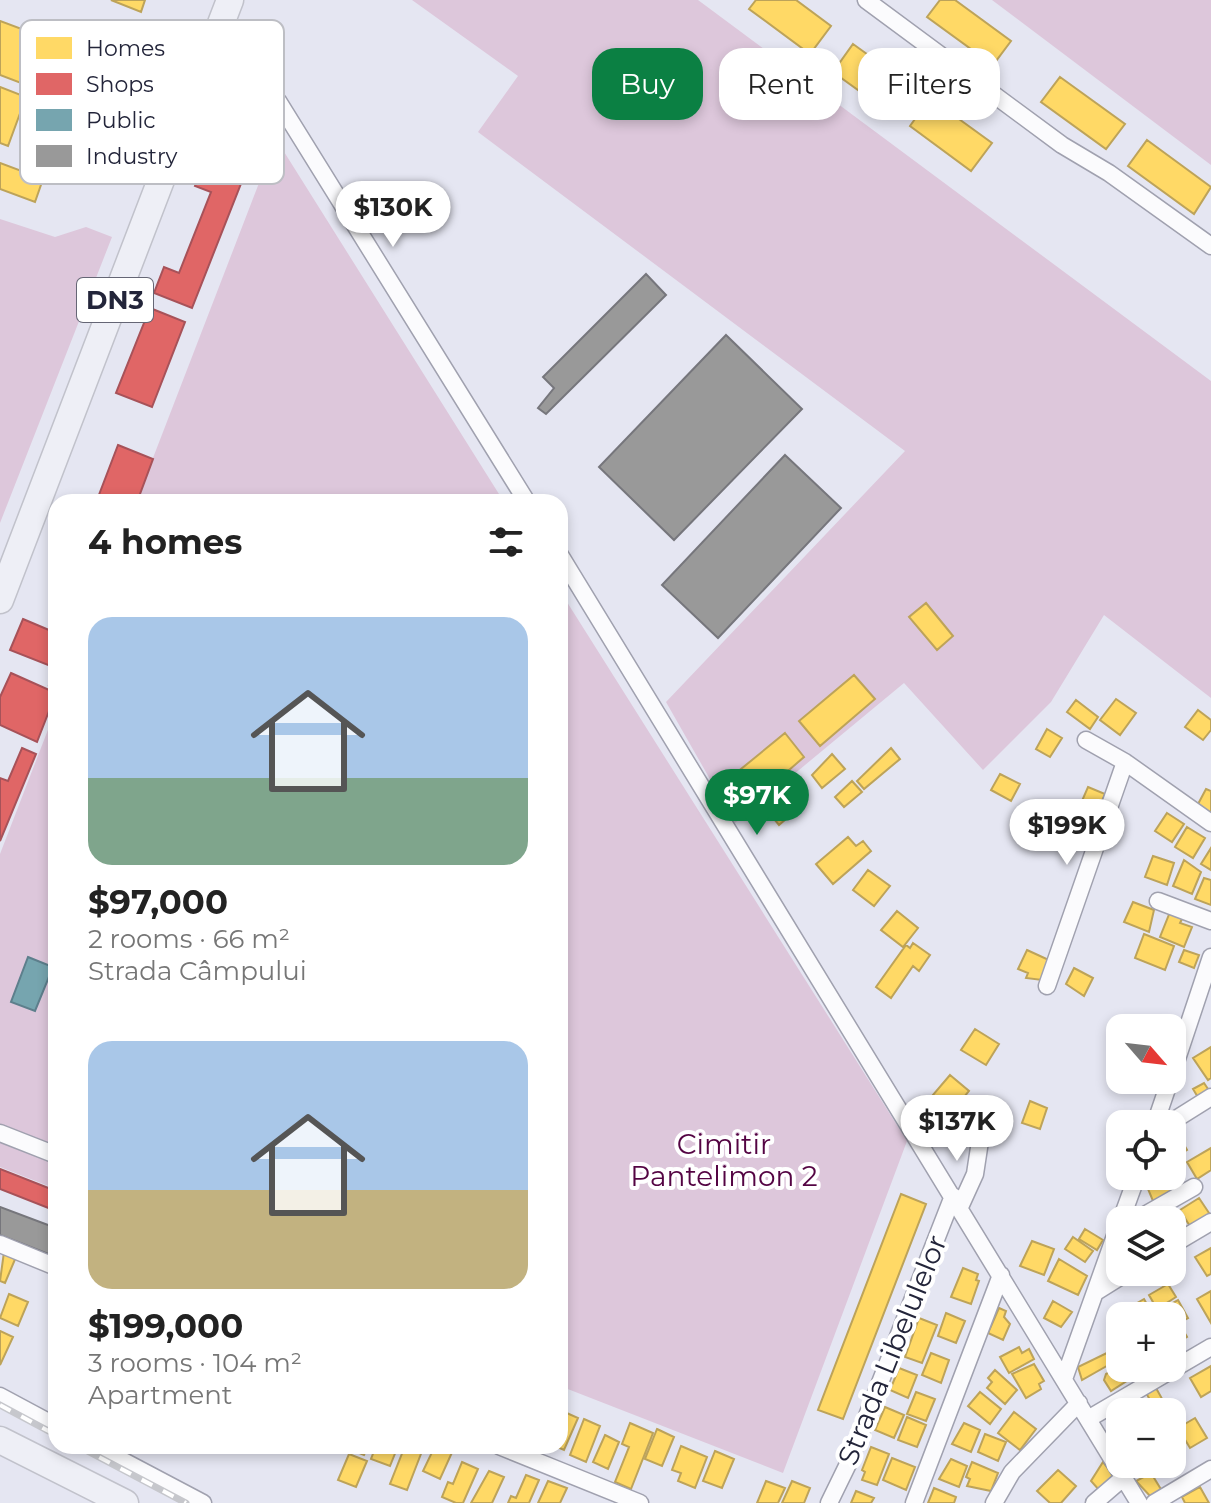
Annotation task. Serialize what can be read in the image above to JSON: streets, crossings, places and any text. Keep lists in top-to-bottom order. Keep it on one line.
{"streets":{"main road":["DN3"],"street":["Strada Libelulelor"]},"parks":["Cimitir Pantelimon 2"],"legend":["Homes","Shops","Public","Industry"],"north":"bottom right","page":{"chip":["Buy","Rent","Filters"],"price":["$130K","$97K","$199K","$137K"],"heading":"4 homes","list":[{"name":"$97,000","note":"2 rooms · 66 m² · Strada Câmpului"},{"name":"$199,000","note":"3 rooms · 104 m² · Apartment"}],"map_buttons":["+","−"]}}
